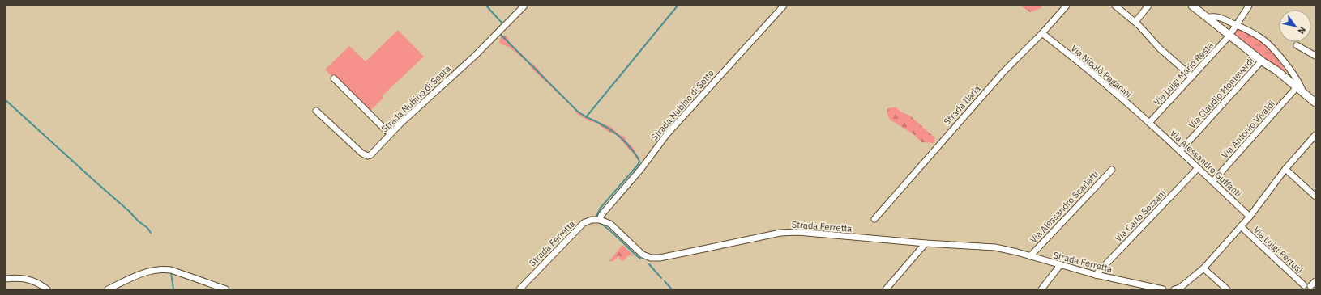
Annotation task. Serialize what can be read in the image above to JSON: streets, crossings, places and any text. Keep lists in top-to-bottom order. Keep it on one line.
{"streets":{"street":["Via Nicolò Paganini","Via Luigi Mario Resta","Via Claudio Monteverdi","Strada Nubino di Sopra","Strada Nubino di Sotto","Strada Ilaria","Via Antonio Vivaldi","Via Alessandro Guffanti","Via Alessandro Scarlatti","Via Carlo Sozzani","Strada Ferretta","Via Luigi Pertusi"]},"crossings":[["Via Nicolò Paganini","Via Luigi Mario Resta"],["Via Nicolò Paganini","Strada Ilaria"],["Via Nicolò Paganini","Via Alessandro Guffanti"],["Via Luigi Mario Resta","Via Alessandro Guffanti"],["Via Claudio Monteverdi","Via Alessandro Guffanti"],["Strada Nubino di Sotto","Strada Ferretta"],["Via Antonio Vivaldi","Via Alessandro Guffanti"],["Via Alessandro Guffanti","Via Carlo Sozzani"],["Via Alessandro Scarlatti","Strada Ferretta"],["Via Carlo Sozzani","Strada Ferretta"]],"north":"bottom right"}
